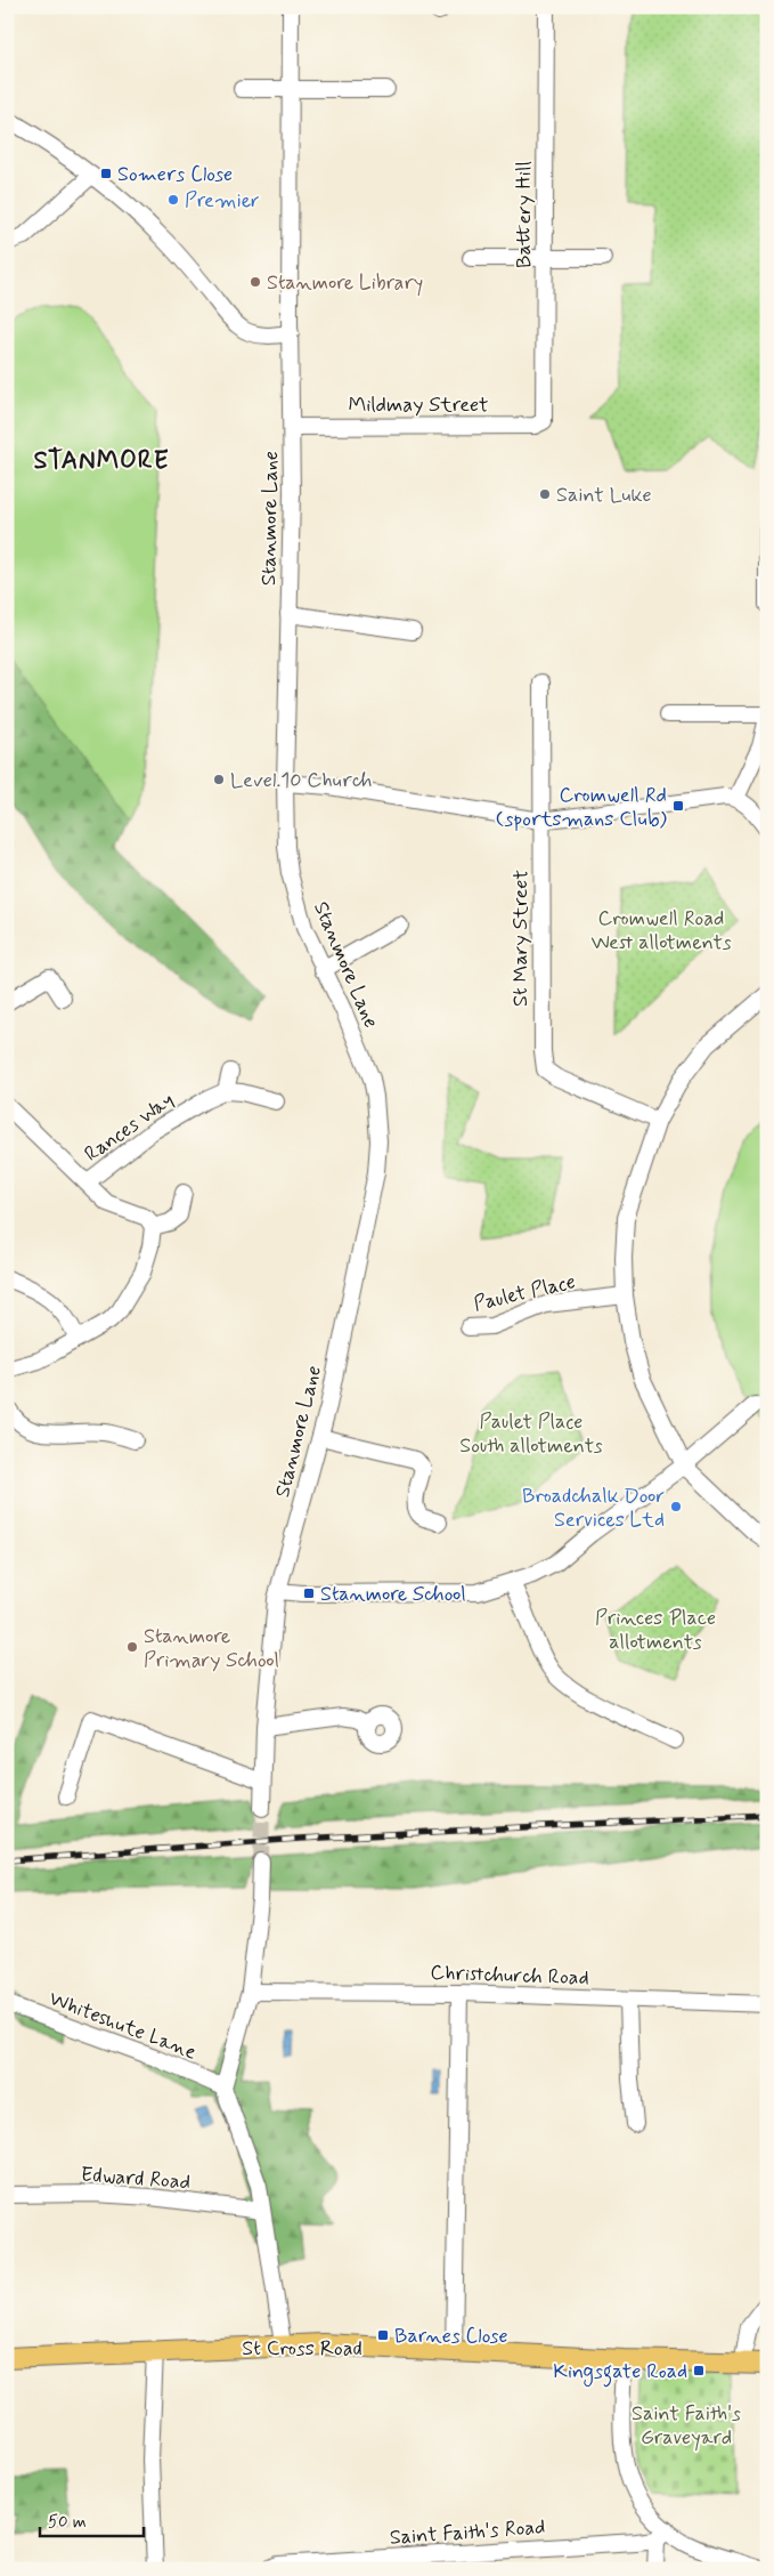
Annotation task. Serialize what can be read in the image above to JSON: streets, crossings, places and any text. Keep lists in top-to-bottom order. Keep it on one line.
{"streets":{"main road":["St Cross Road"],"street":["Battery Hill","Mildmay Street","Stanmore Lane","St Mary Street","Rances Way","Paulet Place","Christchurch Road","Whiteshute Lane","Edward Road","Saint Faith's Road"]},"crossings":[["Battery Hill","Mildmay Street"],["Mildmay Street","Stanmore Lane"]],"districts":["STANMORE"],"parks":["Cromwell Road West allotments","Paulet Place South allotments","Princes Place allotments","Saint Faith's Graveyard"],"places":{"transit":["Somers Close","Cromwell Rd (sportsmans Club)","Stanmore School","Barnes Close","Kingsgate Road"],"other":["Premier","Stanmore Library","Saint Luke","Level.10 Church","Broadchalk Door Services Ltd","Stanmore Primary School"]},"scale_bar":"50 m"}
